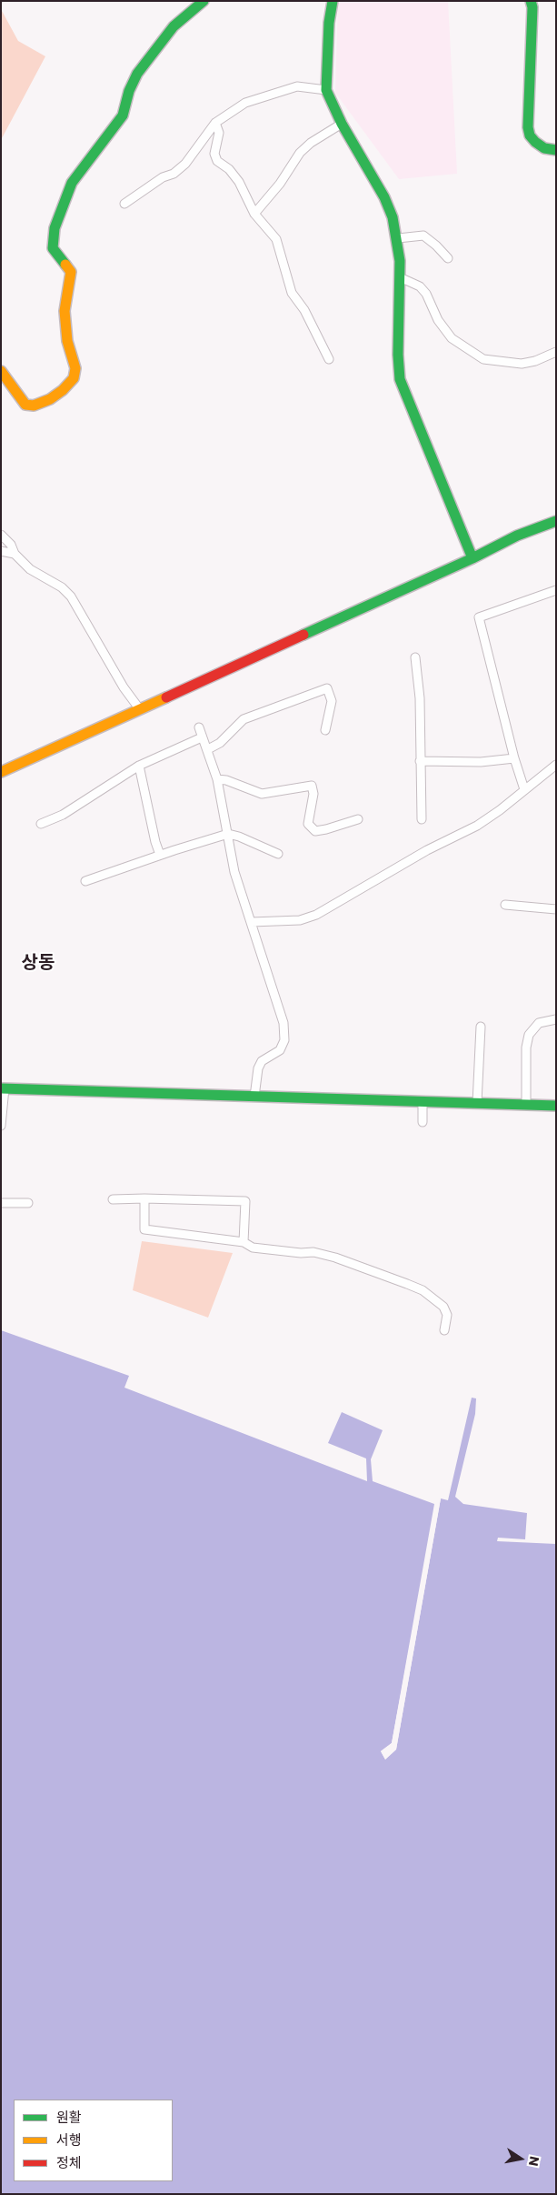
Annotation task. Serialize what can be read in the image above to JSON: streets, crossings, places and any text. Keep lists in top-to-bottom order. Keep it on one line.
{"districts":["상동"],"legend":["원활","서행","정체"],"north":"right"}
